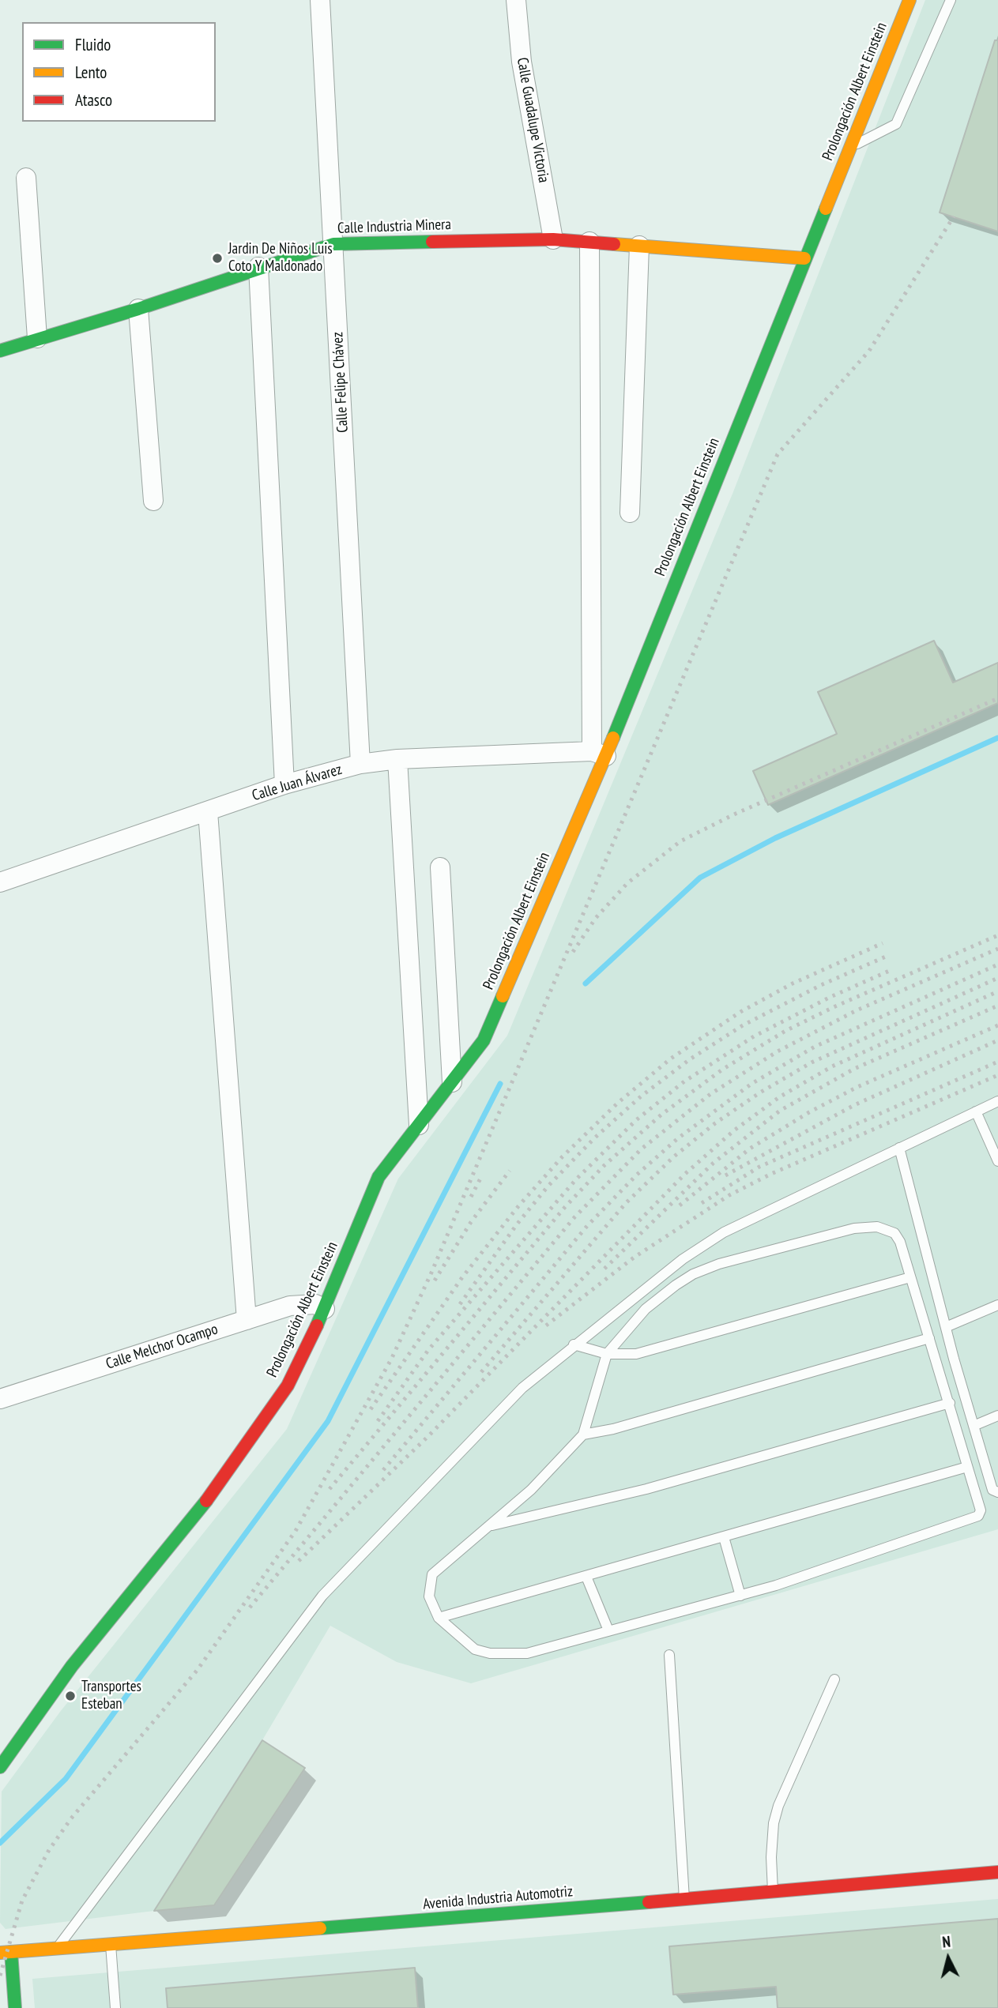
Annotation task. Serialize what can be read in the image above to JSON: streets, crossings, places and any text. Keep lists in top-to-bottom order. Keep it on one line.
{"streets":{"main road":["Prolongación Albert Einstein","Calle Industria Minera","Avenida Industria Automotriz"],"street":["Calle Guadalupe Victoria","Calle Felipe Chávez","Calle Juan Álvarez","Calle Melchor Ocampo"]},"crossings":[["Prolongación Albert Einstein","Calle Industria Minera"],["Prolongación Albert Einstein","Calle Juan Álvarez"],["Prolongación Albert Einstein","Calle Melchor Ocampo"],["Calle Guadalupe Victoria","Calle Industria Minera"],["Calle Industria Minera","Calle Felipe Chávez"],["Calle Felipe Chávez","Calle Juan Álvarez"]],"places":["Jardin De Niños Luis Coto Y Maldonado","Transportes Esteban"],"legend":["Fluido","Lento","Atasco"],"north":"top"}
